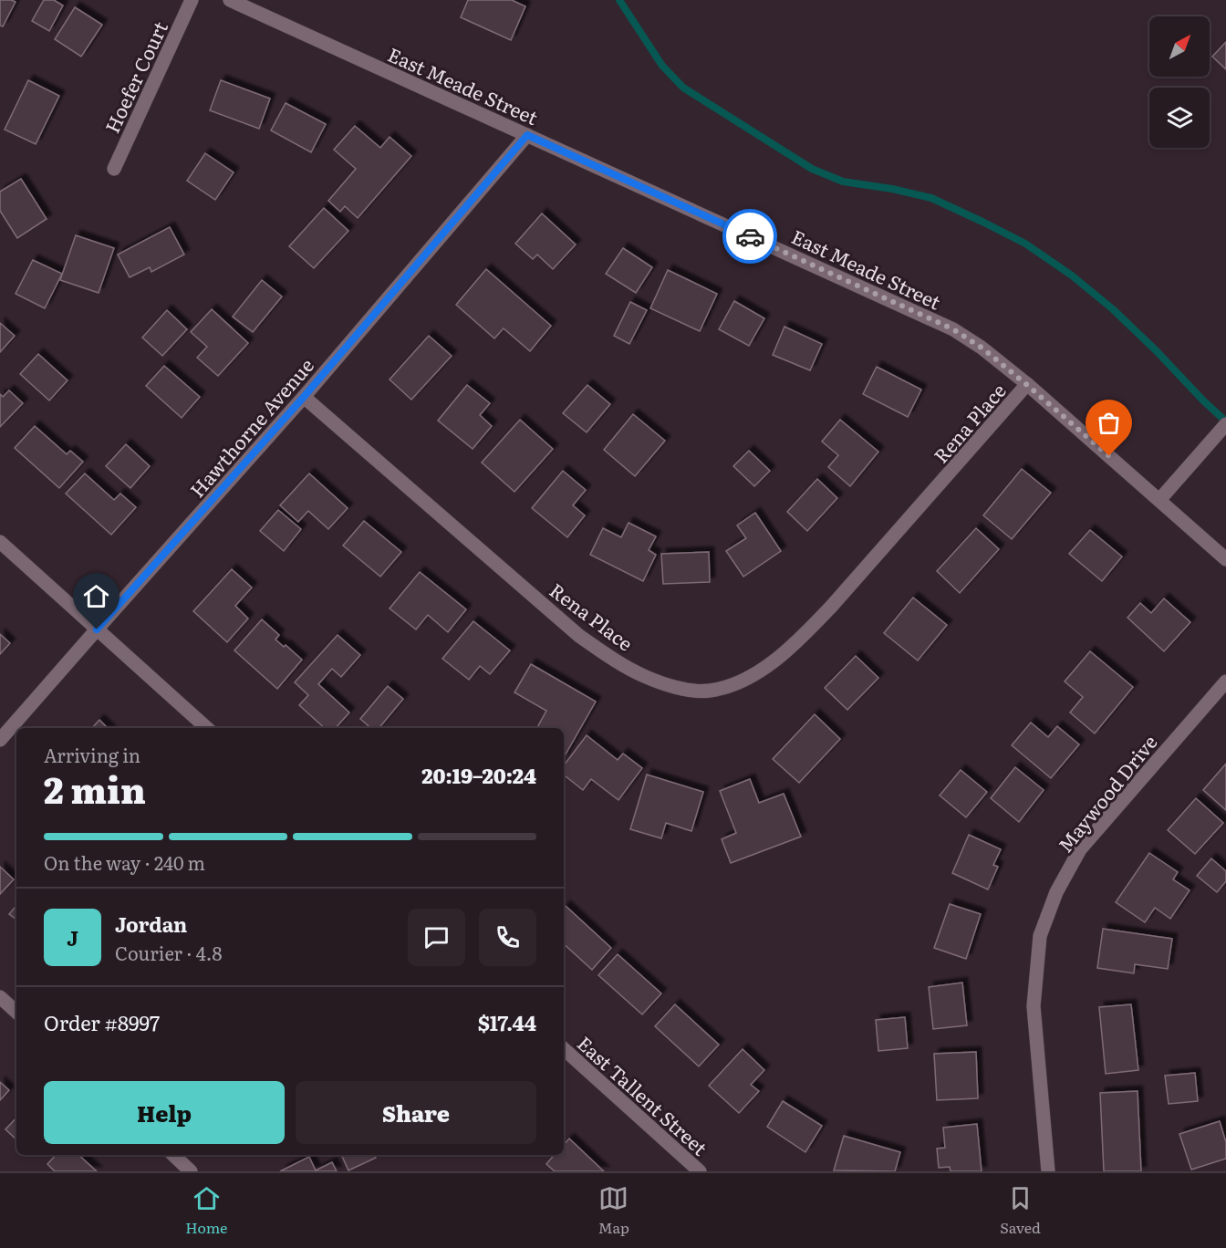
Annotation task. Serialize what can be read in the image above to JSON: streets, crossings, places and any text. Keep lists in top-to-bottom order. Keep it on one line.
{"streets":{"street":["Hoefer Court","East Meade Street","Rena Place","Hawthorne Avenue","Maywood Drive","East Tallent Street"]},"crossings":[["East Meade Street","Rena Place"],["East Meade Street","Hawthorne Avenue"],["Rena Place","Hawthorne Avenue"]],"north":"top right","page":{"heading":["2 min","Arriving in","20:19–20:24"],"panel":["Jordan","Courier · 4.8","Order #8997","$17.44"],"bar":"On the way · 240 m","round":"J","buttons":["Help","Share"],"tabs":["Home","Map","Saved"]}}
